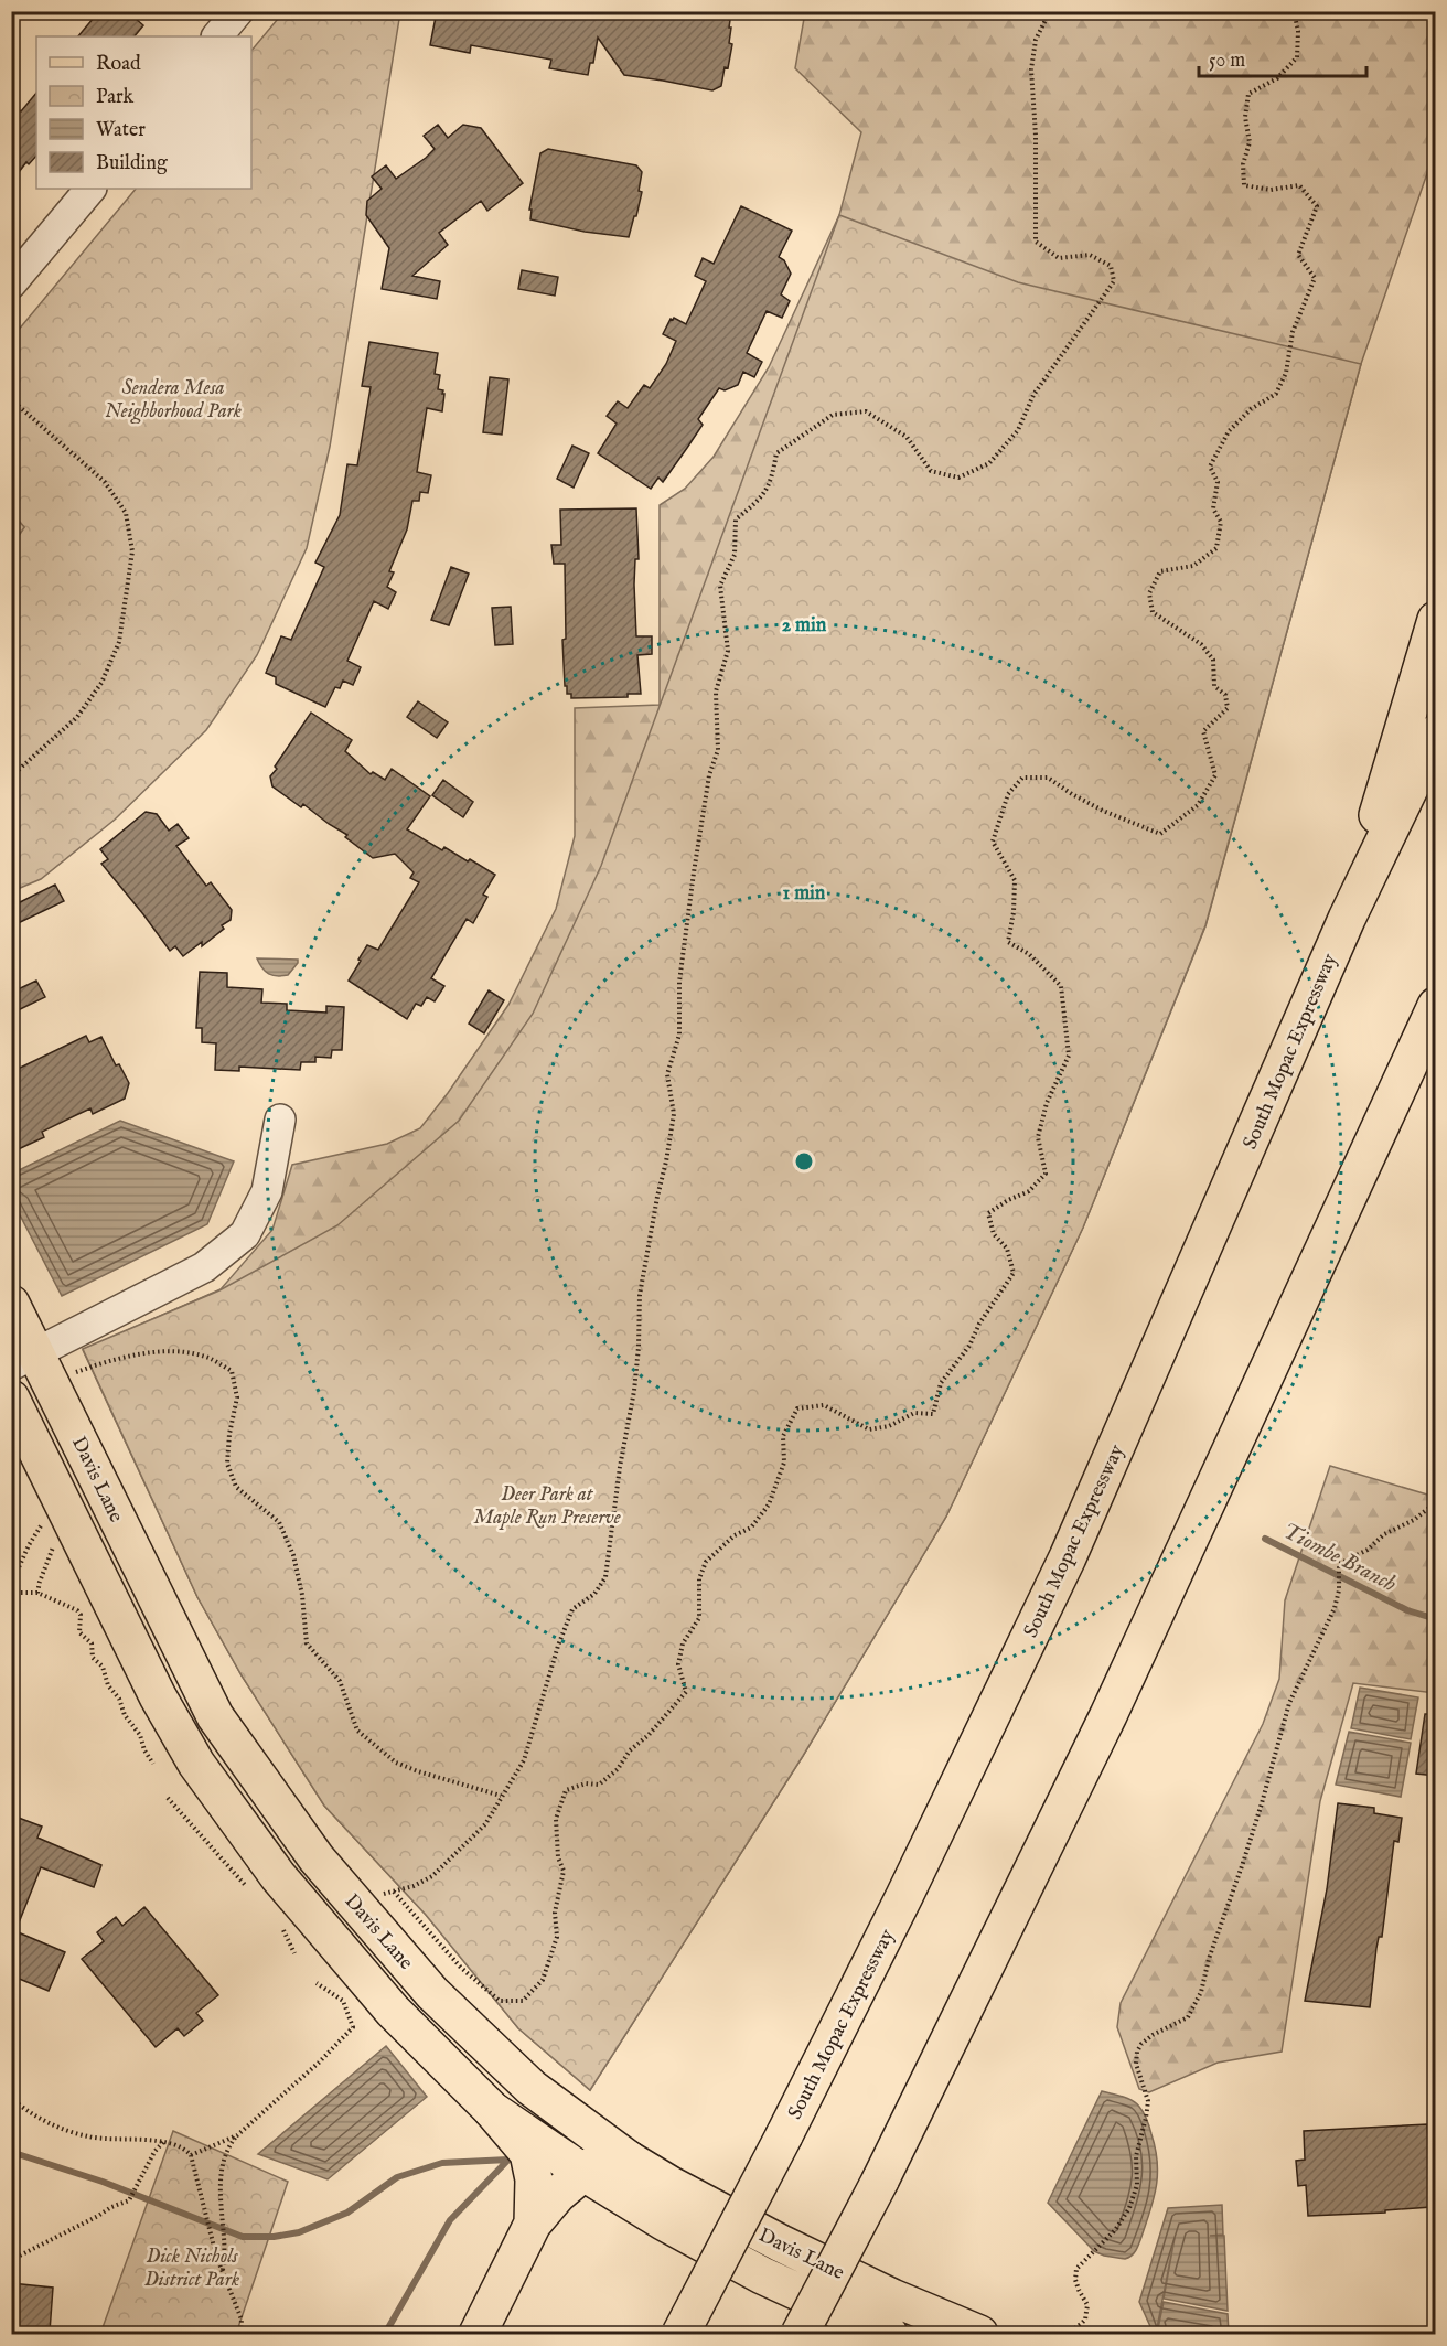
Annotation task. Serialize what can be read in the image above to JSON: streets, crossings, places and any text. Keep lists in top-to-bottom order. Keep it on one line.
{"streets":{"main road":["South Mopac Expressway","Davis Lane"]},"water":["Tiombe Branch"],"parks":["Sendera Mesa Neighborhood Park","Deer Park at Maple Run Preserve","Dick Nichols District Park"],"legend":["Road","Park","Water","Building"],"scale_bar":"50 m","rings":["2 min","1 min"]}
